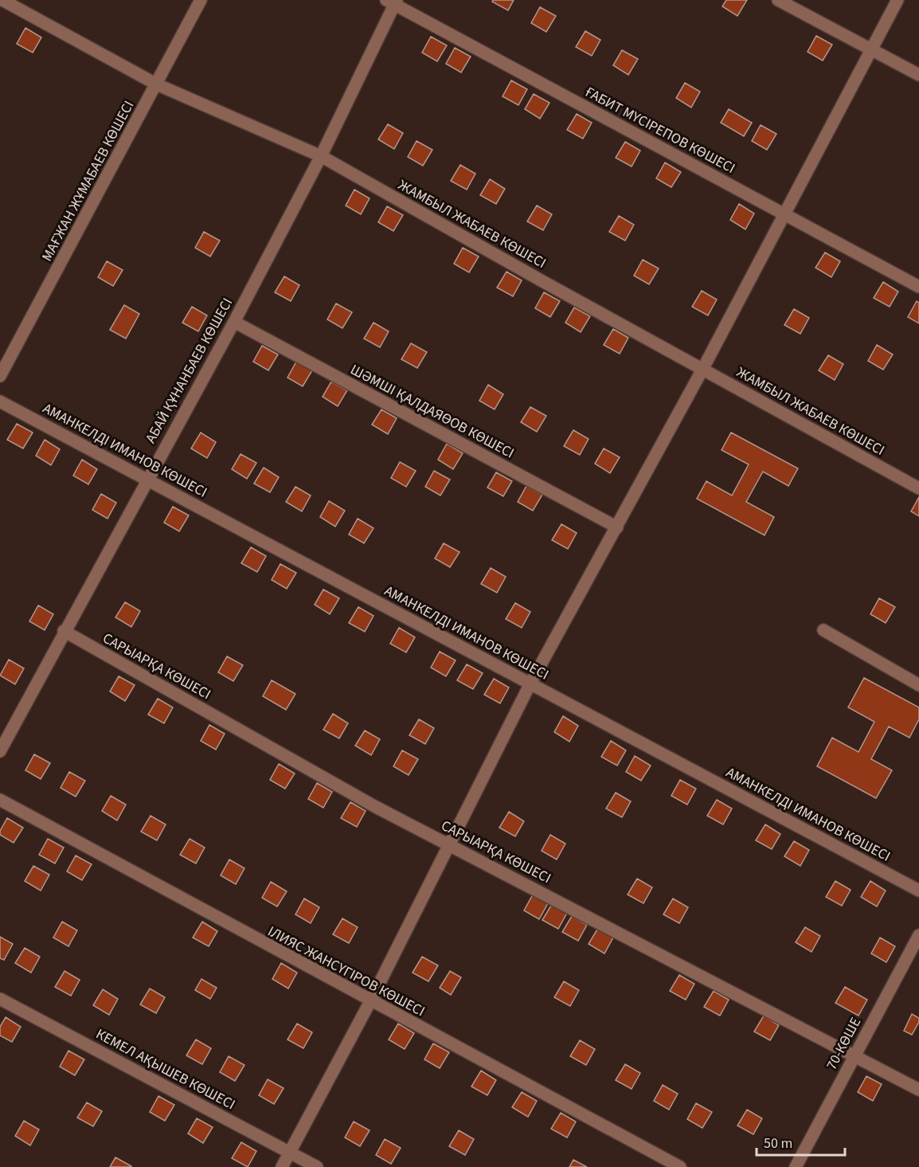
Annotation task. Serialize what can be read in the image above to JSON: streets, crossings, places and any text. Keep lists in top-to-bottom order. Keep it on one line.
{"streets":{"street":["ҒАБИТ МҮСІРЕПОВ КӨШЕСІ","МАҒЖАН ЖҰМАБАЕВ КӨШЕСІ","ЖАМБЫЛ ЖАБАЕВ КӨШЕСІ","АБАЙ ҚҰНАНБАЕВ КӨШЕСІ","ШӘМШІ ҚАЛДАЯӨОВ КӨШЕСІ","АМАНКЕЛДІ ИМАНОВ КӨШЕСІ","САРЫАРҚА КӨШЕСІ","ІЛИЯС ЖАНСҮГІРОВ КӨШЕСІ","70-КӨШЕ","КЕМЕЛ АҚЫШЕВ КӨШЕСІ"]},"crossings":[["ҒАБИТ МҮСІРЕПОВ КӨШЕСІ","АБАЙ ҚҰНАНБАЕВ КӨШЕСІ"],["МАҒЖАН ЖҰМАБАЕВ КӨШЕСІ","ЖАМБЫЛ ЖАБАЕВ КӨШЕСІ"],["ЖАМБЫЛ ЖАБАЕВ КӨШЕСІ","АБАЙ ҚҰНАНБАЕВ КӨШЕСІ"],["АБАЙ ҚҰНАНБАЕВ КӨШЕСІ","ШӘМШІ ҚАЛДАЯӨОВ КӨШЕСІ"],["АБАЙ ҚҰНАНБАЕВ КӨШЕСІ","АМАНКЕЛДІ ИМАНОВ КӨШЕСІ"],["АБАЙ ҚҰНАНБАЕВ КӨШЕСІ","САРЫАРҚА КӨШЕСІ"],["САРЫАРҚА КӨШЕСІ","70-КӨШЕ"]],"scale_bar":"50 m"}
